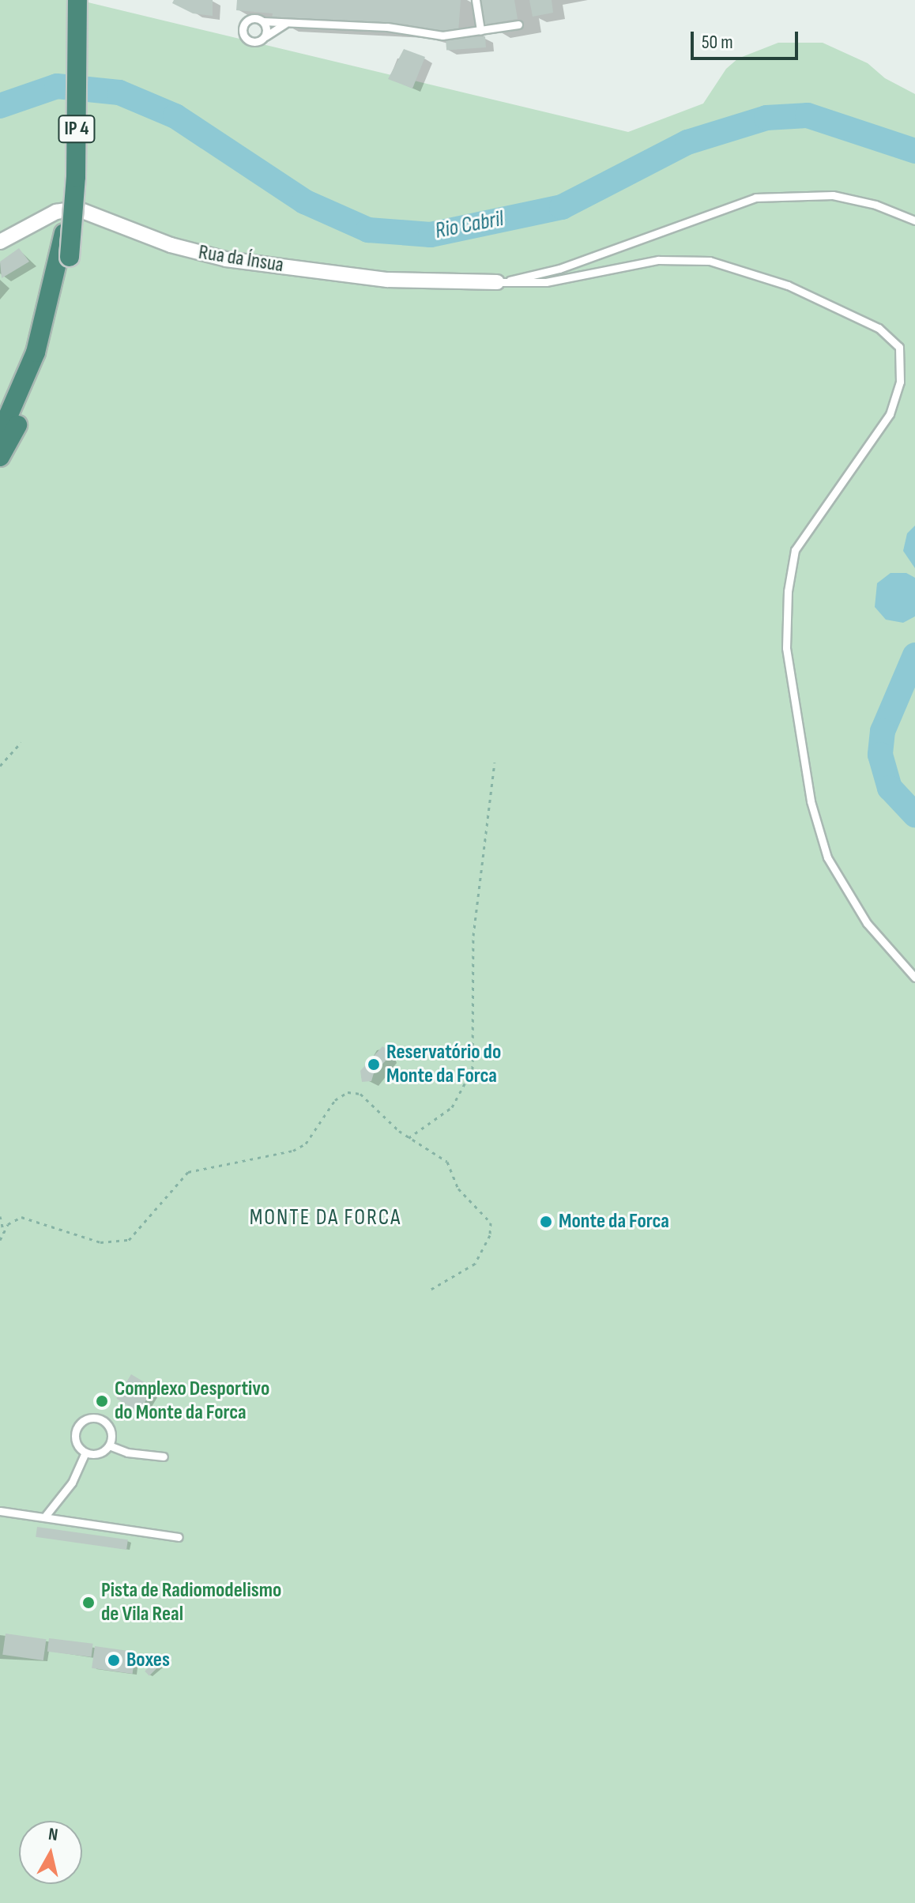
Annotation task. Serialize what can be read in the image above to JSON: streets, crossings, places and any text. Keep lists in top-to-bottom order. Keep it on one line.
{"streets":{"highway":["IP 4"],"street":["Rua da Ínsua"]},"districts":["MONTE DA FORCA"],"water":["Rio Cabril"],"places":["Reservatório do Monte da Forca","Monte da Forca","Complexo Desportivo do Monte da Forca","Pista de Radiomodelismo de Vila Real","Boxes"],"scale_bar":"50 m","north":"top"}
